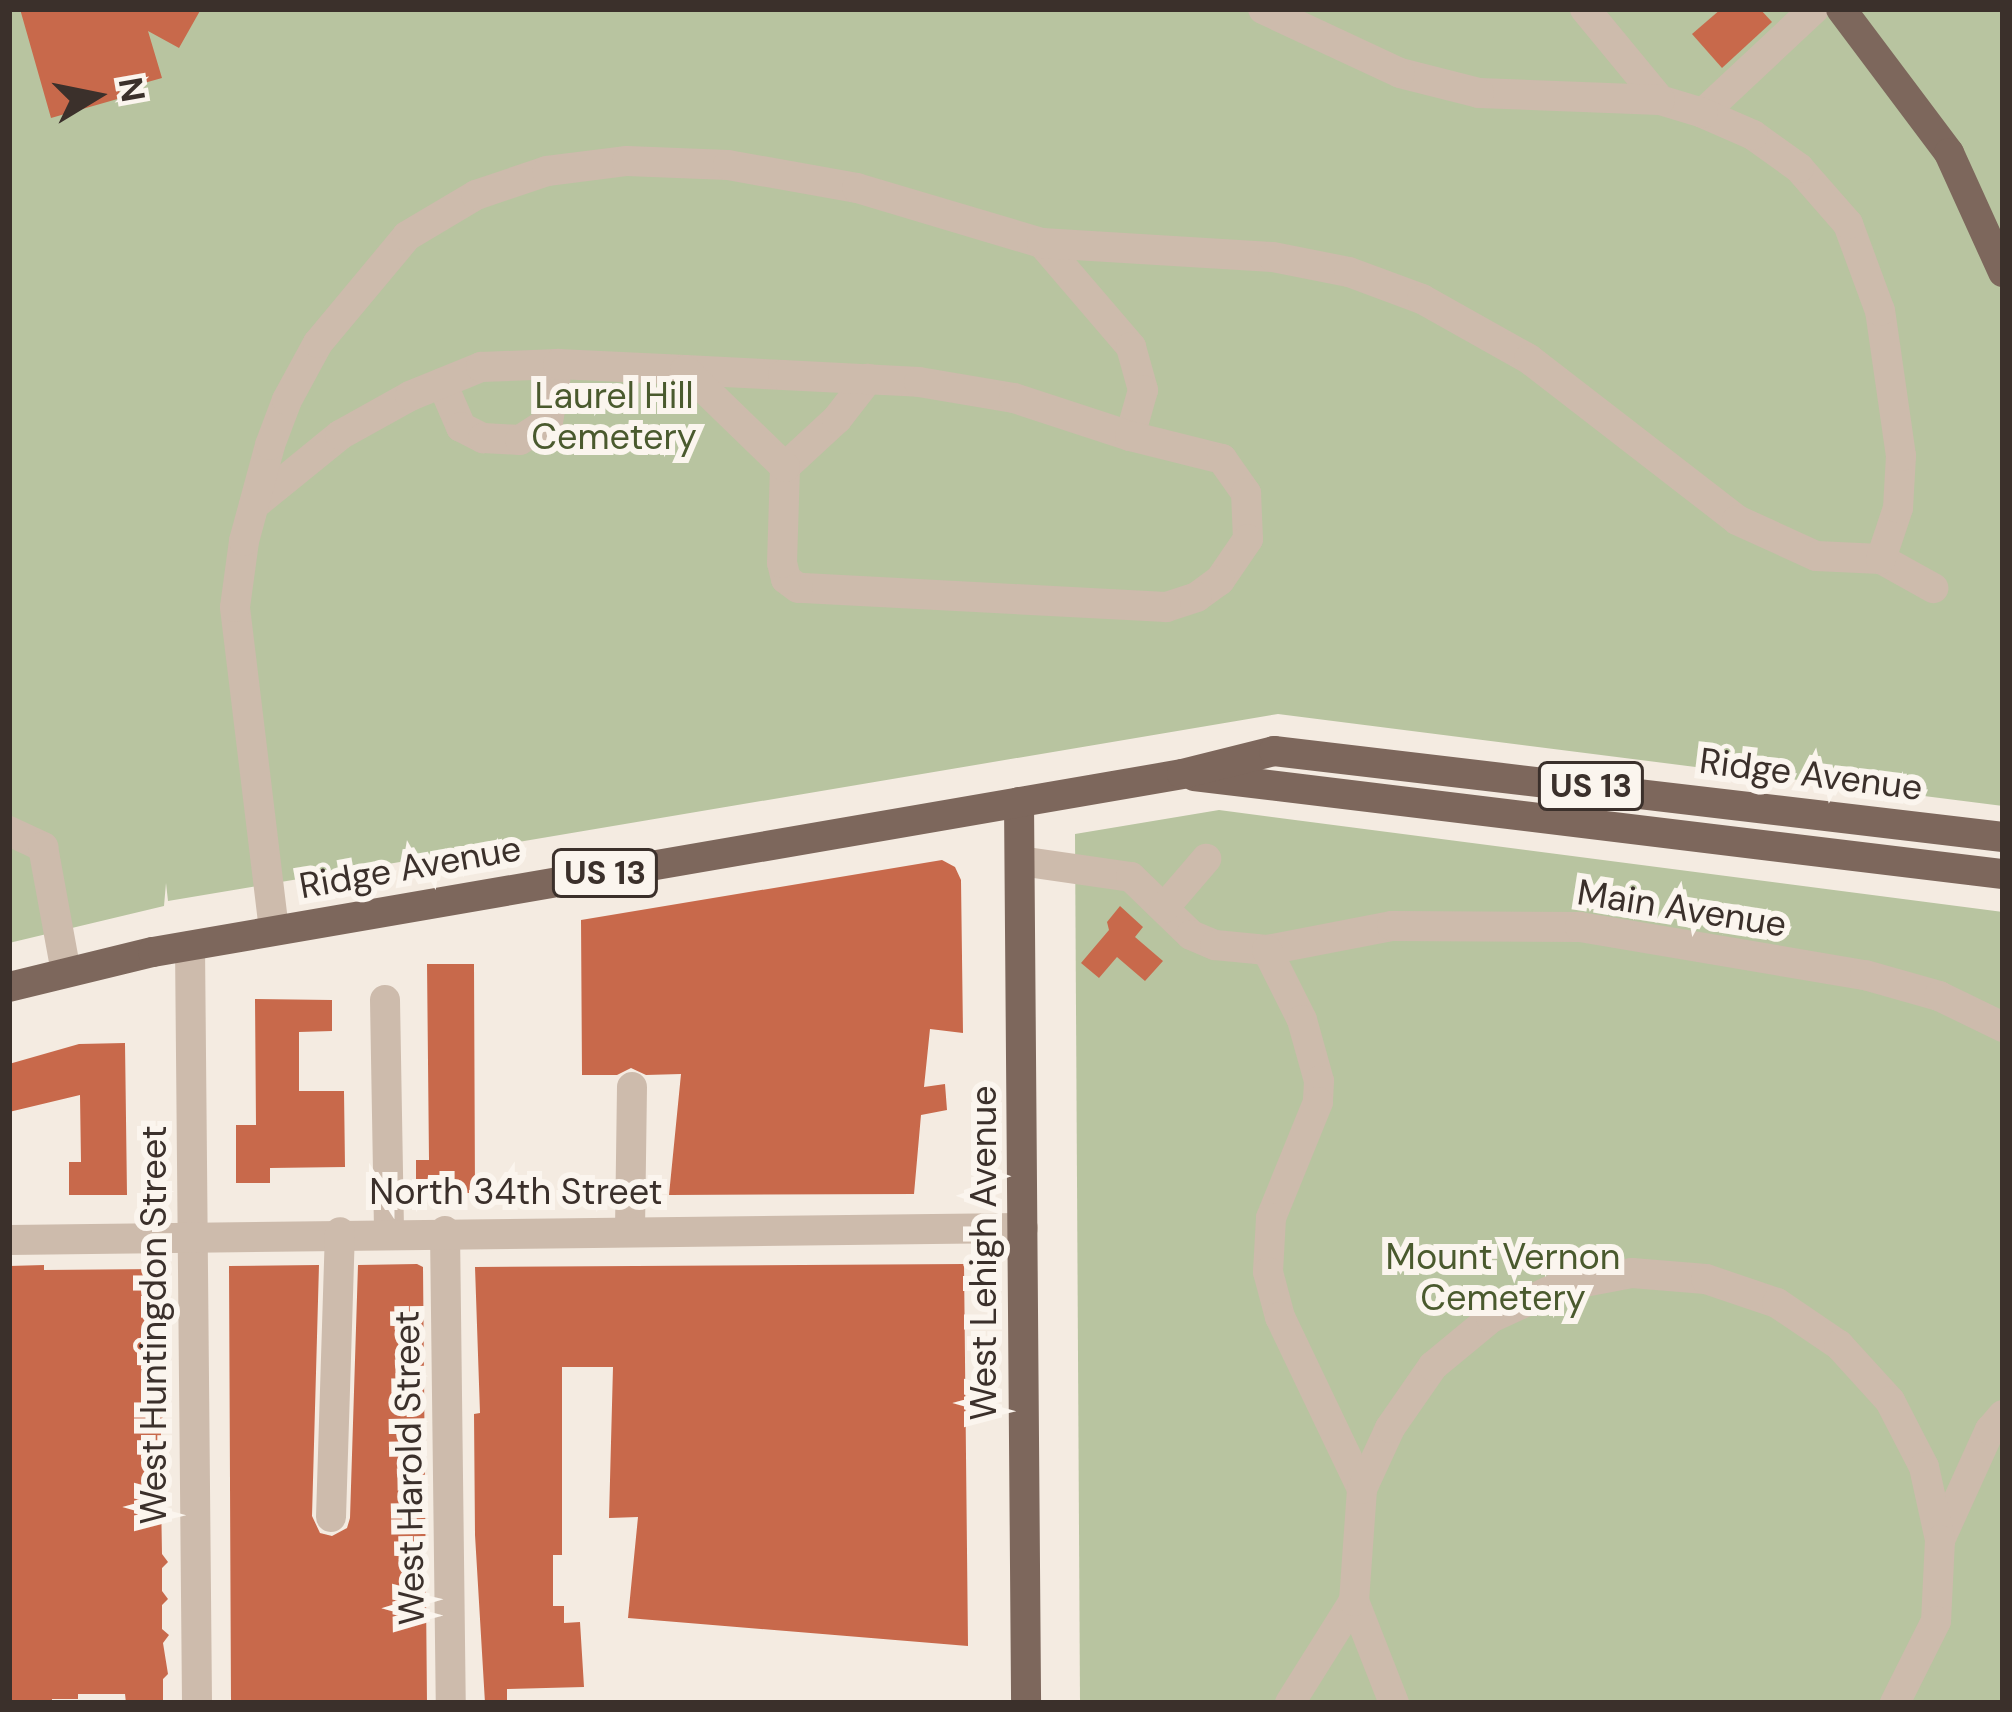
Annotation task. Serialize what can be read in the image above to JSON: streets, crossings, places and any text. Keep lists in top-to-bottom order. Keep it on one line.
{"streets":{"main road":["Ridge Avenue","US 13","West Lehigh Avenue"],"street":["Main Avenue","North 34th Street","West Huntingdon Street","West Harold Street"]},"crossings":[["Ridge Avenue","West Lehigh Avenue"],["Ridge Avenue","West Huntingdon Street"],["Main Avenue","West Lehigh Avenue"],["North 34th Street","West Lehigh Avenue"],["North 34th Street","West Huntingdon Street"],["North 34th Street","West Harold Street"]],"parks":["Laurel Hill Cemetery","Mount Vernon Cemetery"],"north":"right"}
